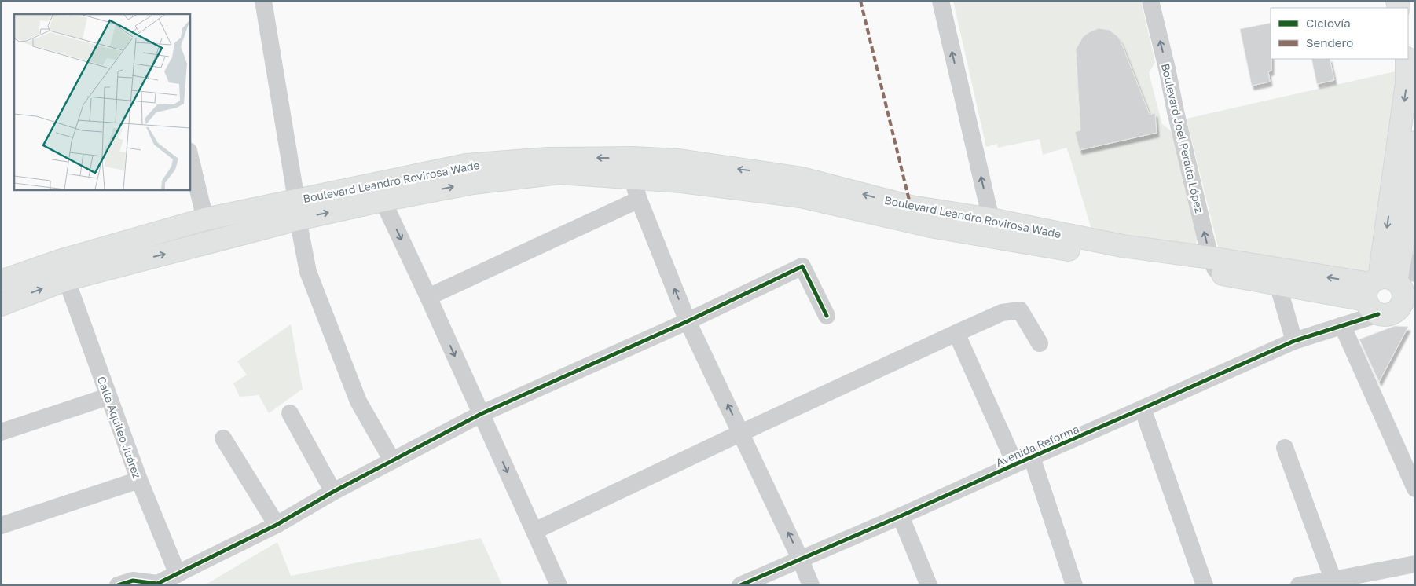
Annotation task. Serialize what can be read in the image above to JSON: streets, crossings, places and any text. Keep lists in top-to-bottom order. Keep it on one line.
{"streets":{"main road":["Boulevard Leandro Rovirosa Wade"],"street":["Boulevard Joel Peralta López","Calle Aquileo Juárez","Avenida Reforma"]},"crossings":[["Boulevard Joel Peralta López","Boulevard Leandro Rovirosa Wade"],["Boulevard Leandro Rovirosa Wade","Calle Aquileo Juárez"],["Boulevard Leandro Rovirosa Wade","Avenida Reforma"]],"one_way":["Boulevard Joel Peralta López"],"legend":["Ciclovía","Sendero"]}
